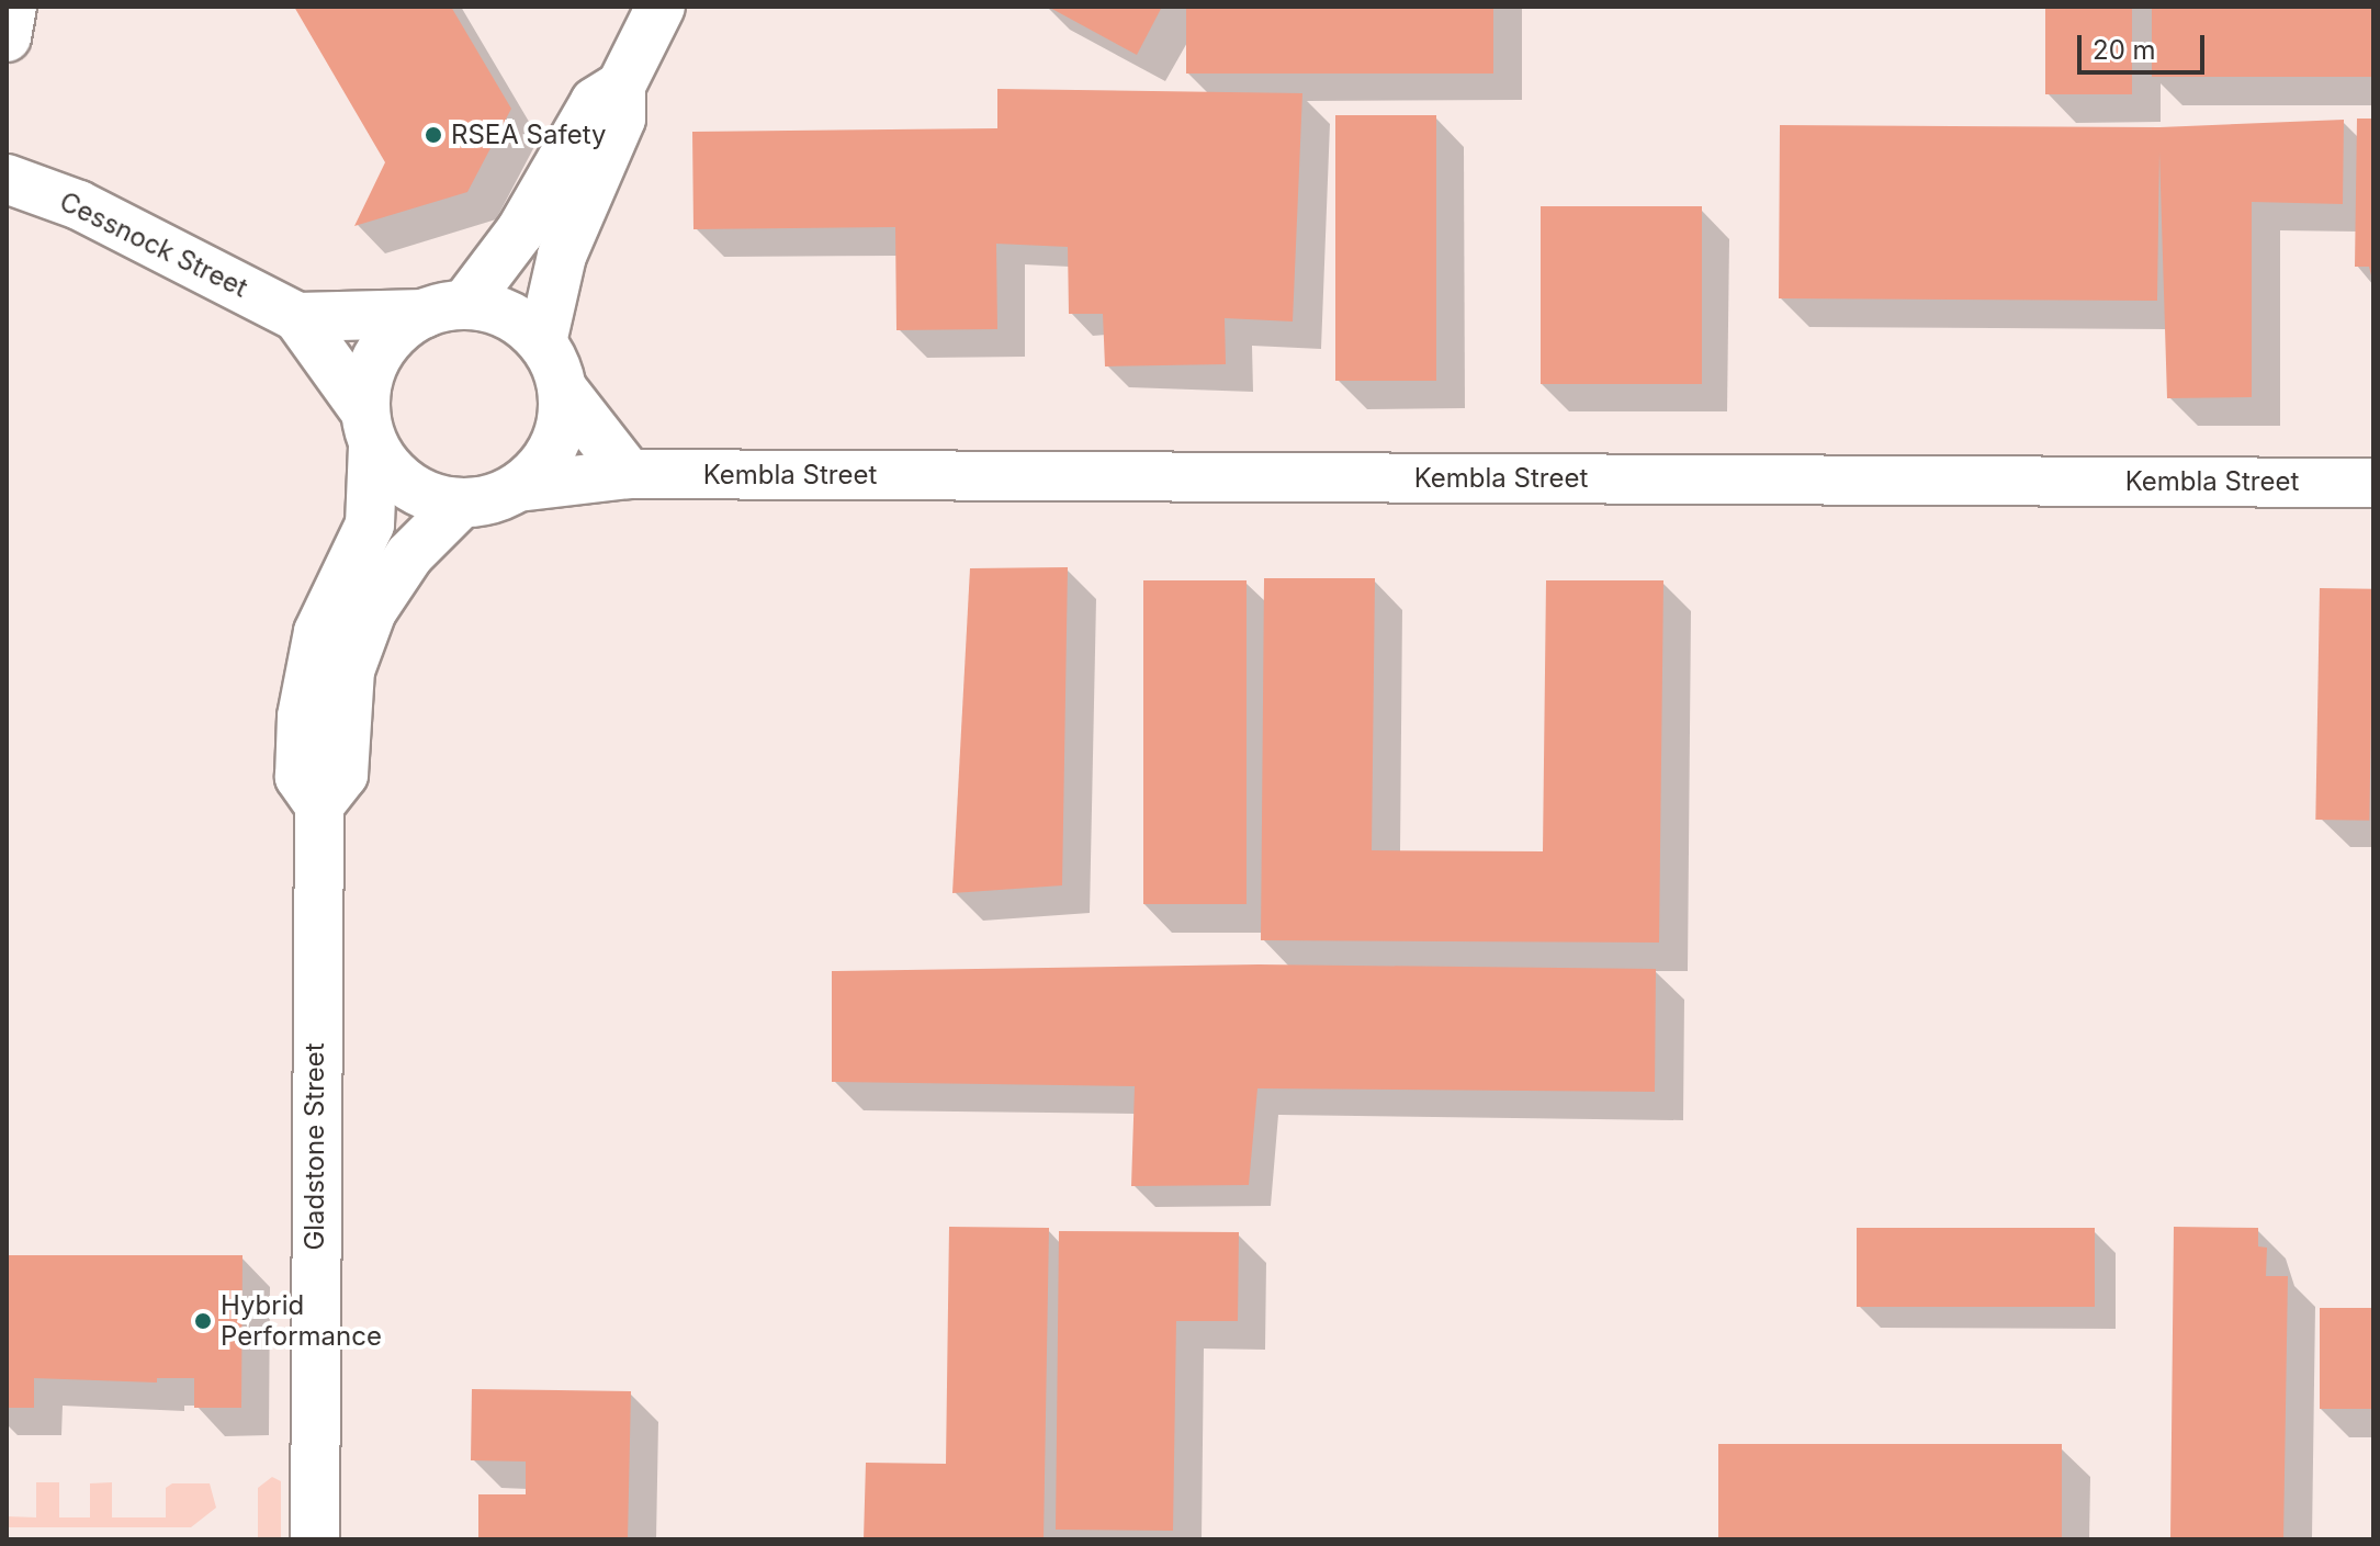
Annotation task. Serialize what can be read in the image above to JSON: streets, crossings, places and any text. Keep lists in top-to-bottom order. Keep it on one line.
{"streets":{"street":["Cessnock Street","Kembla Street","Gladstone Street"]},"crossings":[["Cessnock Street","Kembla Street"],["Cessnock Street","Gladstone Street"],["Kembla Street","Gladstone Street"]],"places":["RSEA Safety","Hybrid Performance"],"scale_bar":"20 m"}
